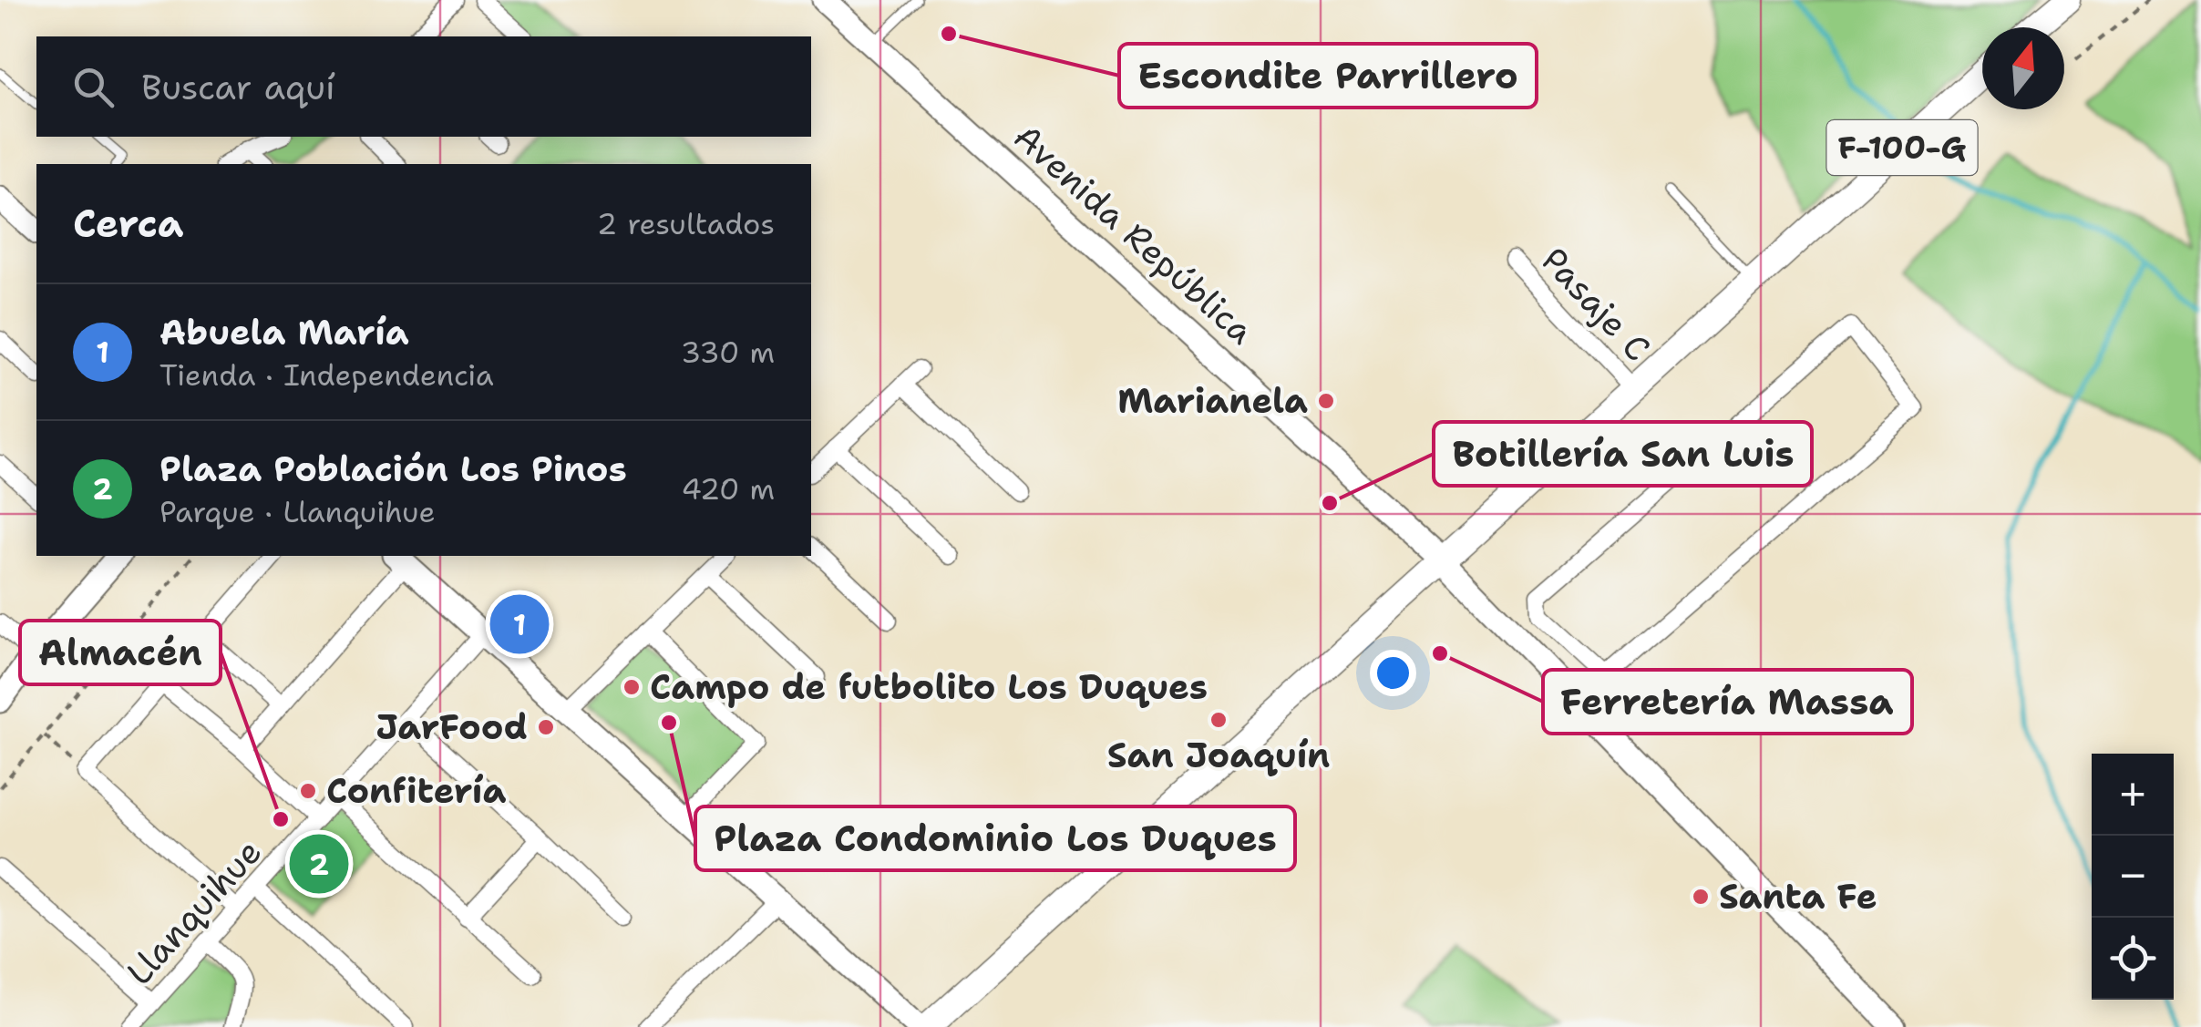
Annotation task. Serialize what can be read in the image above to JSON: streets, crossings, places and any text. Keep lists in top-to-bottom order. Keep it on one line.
{"streets":{"main road":["F-100-G","Avenida República"],"street":["Pasaje C","Llanquihue"]},"crossings":[["F-100-G","Avenida República"],["F-100-G","Pasaje C"]],"places":["Escondite Parrillero","Marianela","Botillería San Luis","Ferretería Massa","Campo de futbolito Los Duques","San Joaquín","Plaza Condominio Los Duques","JarFood","Confitería","Almacén","Santa Fe"],"north":"top","page":{"search":"Buscar aquí","heading":["Cerca","2 resultados"],"list":[{"mark":"1","name":"Abuela María","note":"Tienda · Independencia","value":"330 m"},{"mark":"2","name":"Plaza Población Los Pinos","note":"Parque · Llanquihue","value":"420 m"}],"pins":["1","2"],"map_buttons":["+","−"]}}
